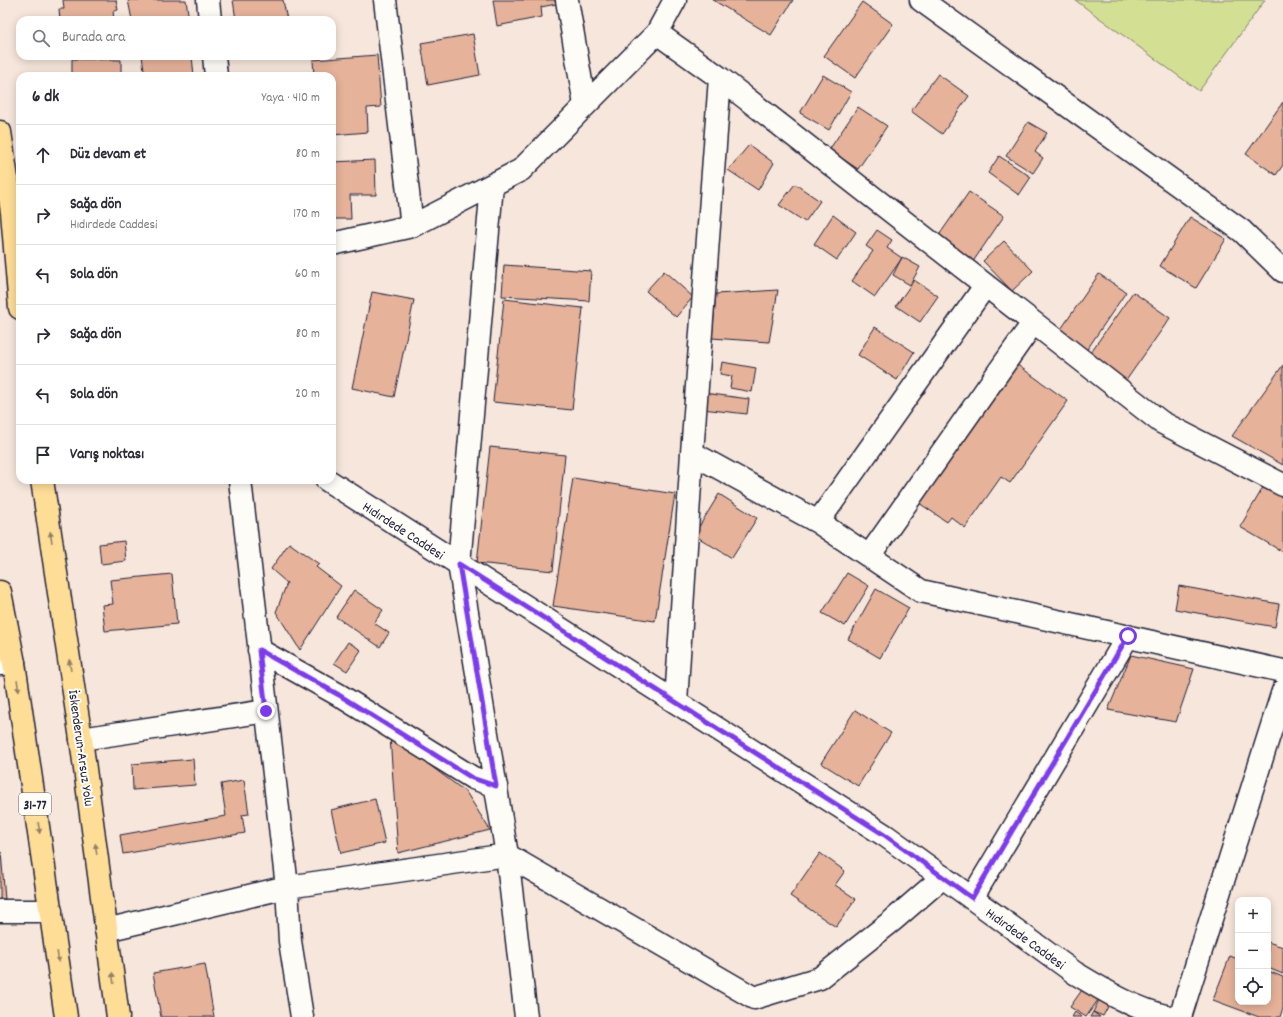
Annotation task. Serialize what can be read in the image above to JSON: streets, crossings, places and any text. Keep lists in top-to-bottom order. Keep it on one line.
{"streets":{"main road":["İskenderun-Arsuz Yolu","31-77"],"street":["Hıdırdede Caddesi"]},"page":{"search":"Burada ara","heading":["6 dk","Yaya · 410 m"],"list":[["Düz devam et","80 m"],["Sağa dön","Hıdırdede Caddesi","170 m"],["Sola dön","60 m"],["Sağa dön","80 m"],["Sola dön","20 m"],"Varış noktası"],"map_buttons":["+","−"]}}
